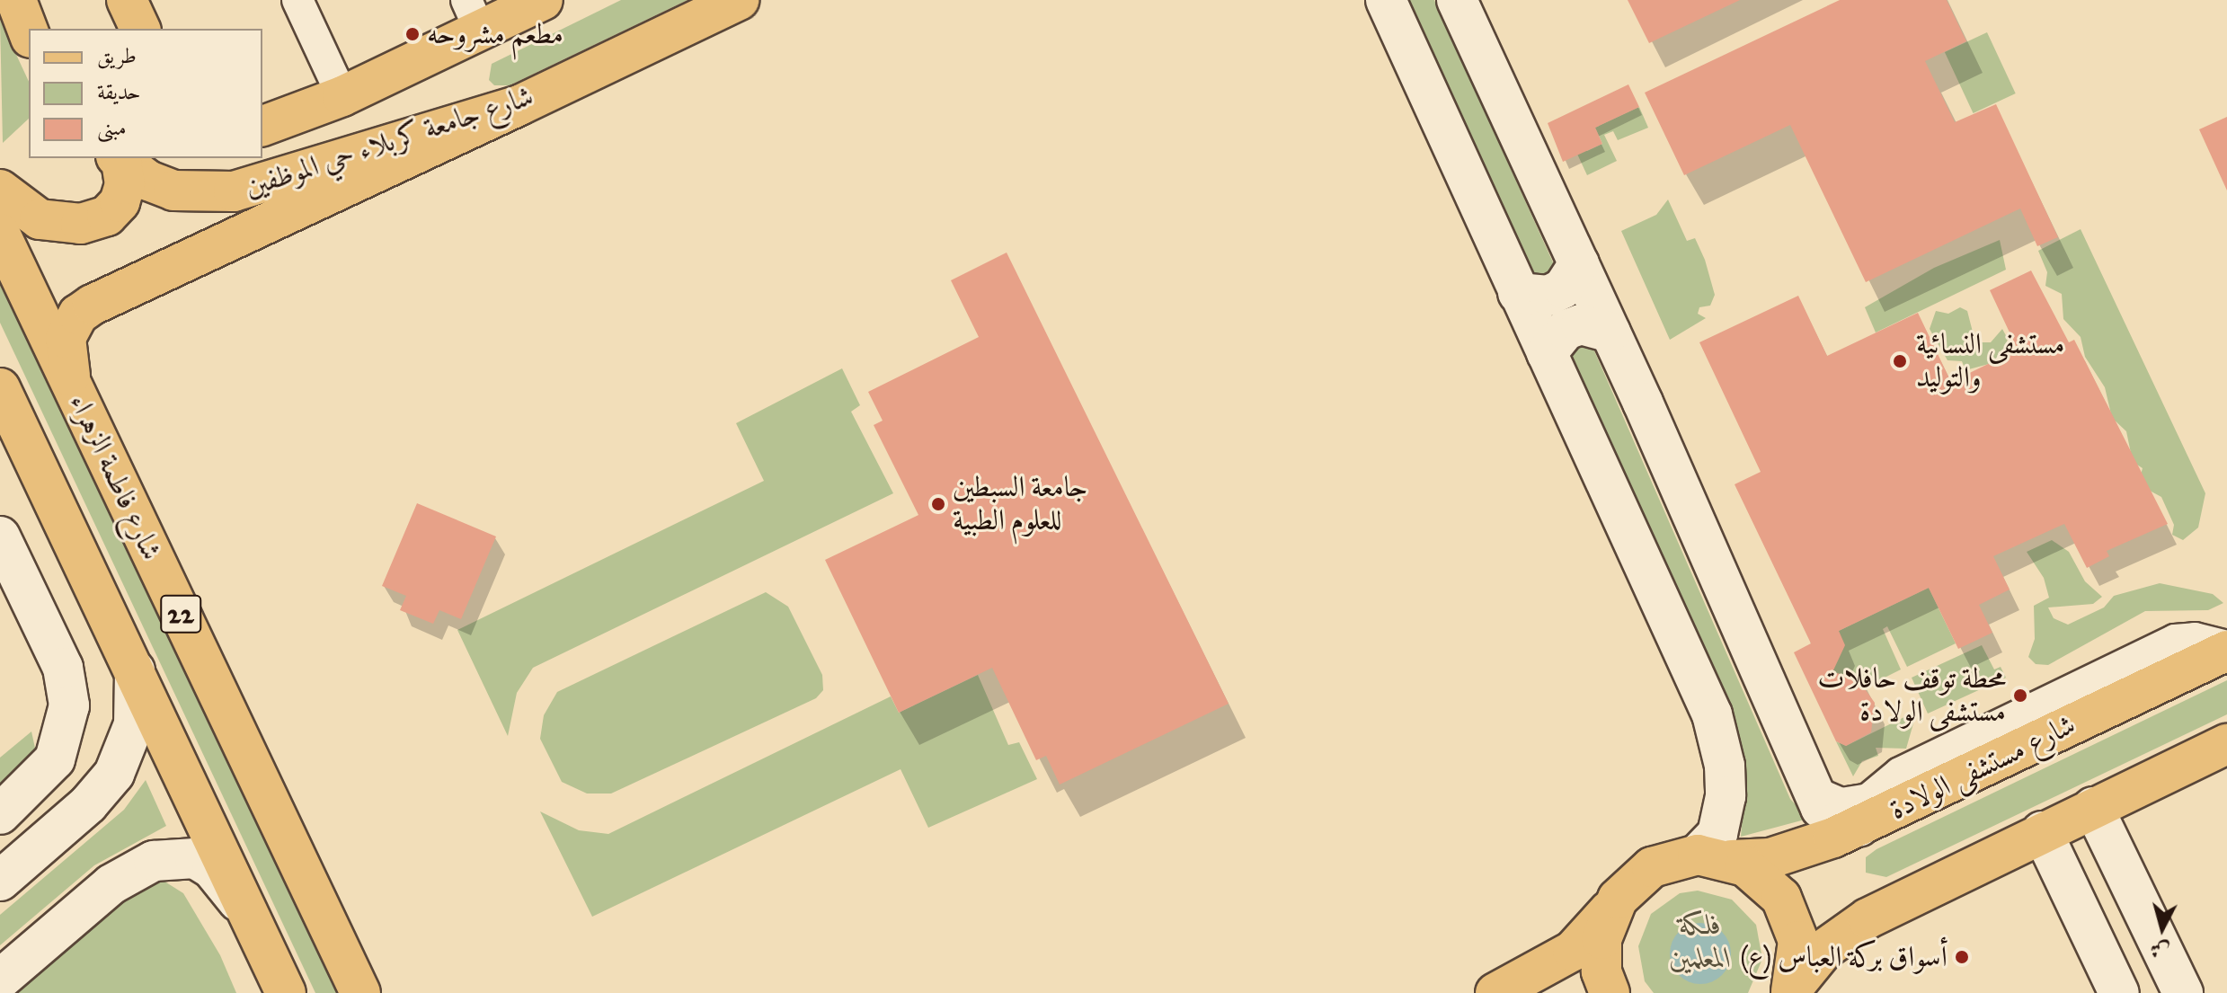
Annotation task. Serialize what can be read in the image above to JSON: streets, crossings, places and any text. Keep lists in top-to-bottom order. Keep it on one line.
{"streets":{"main road":["شارع جامعة كربلاء حي الموظفين","شارع فاطمة الزهراء","22","شارع مستشفى الولادة"]},"parks":["فلكة المعلمين"],"places":["مطعم مشروحه","مستشفى النسائية والتوليد","جامعة السبطين للعلوم الطبية","محطة توقف حافلات مستشفى الولادة","أسواق بركة العباس (ع)"],"legend":["طريق","حديقة","مبنى"],"north":"bottom"}
